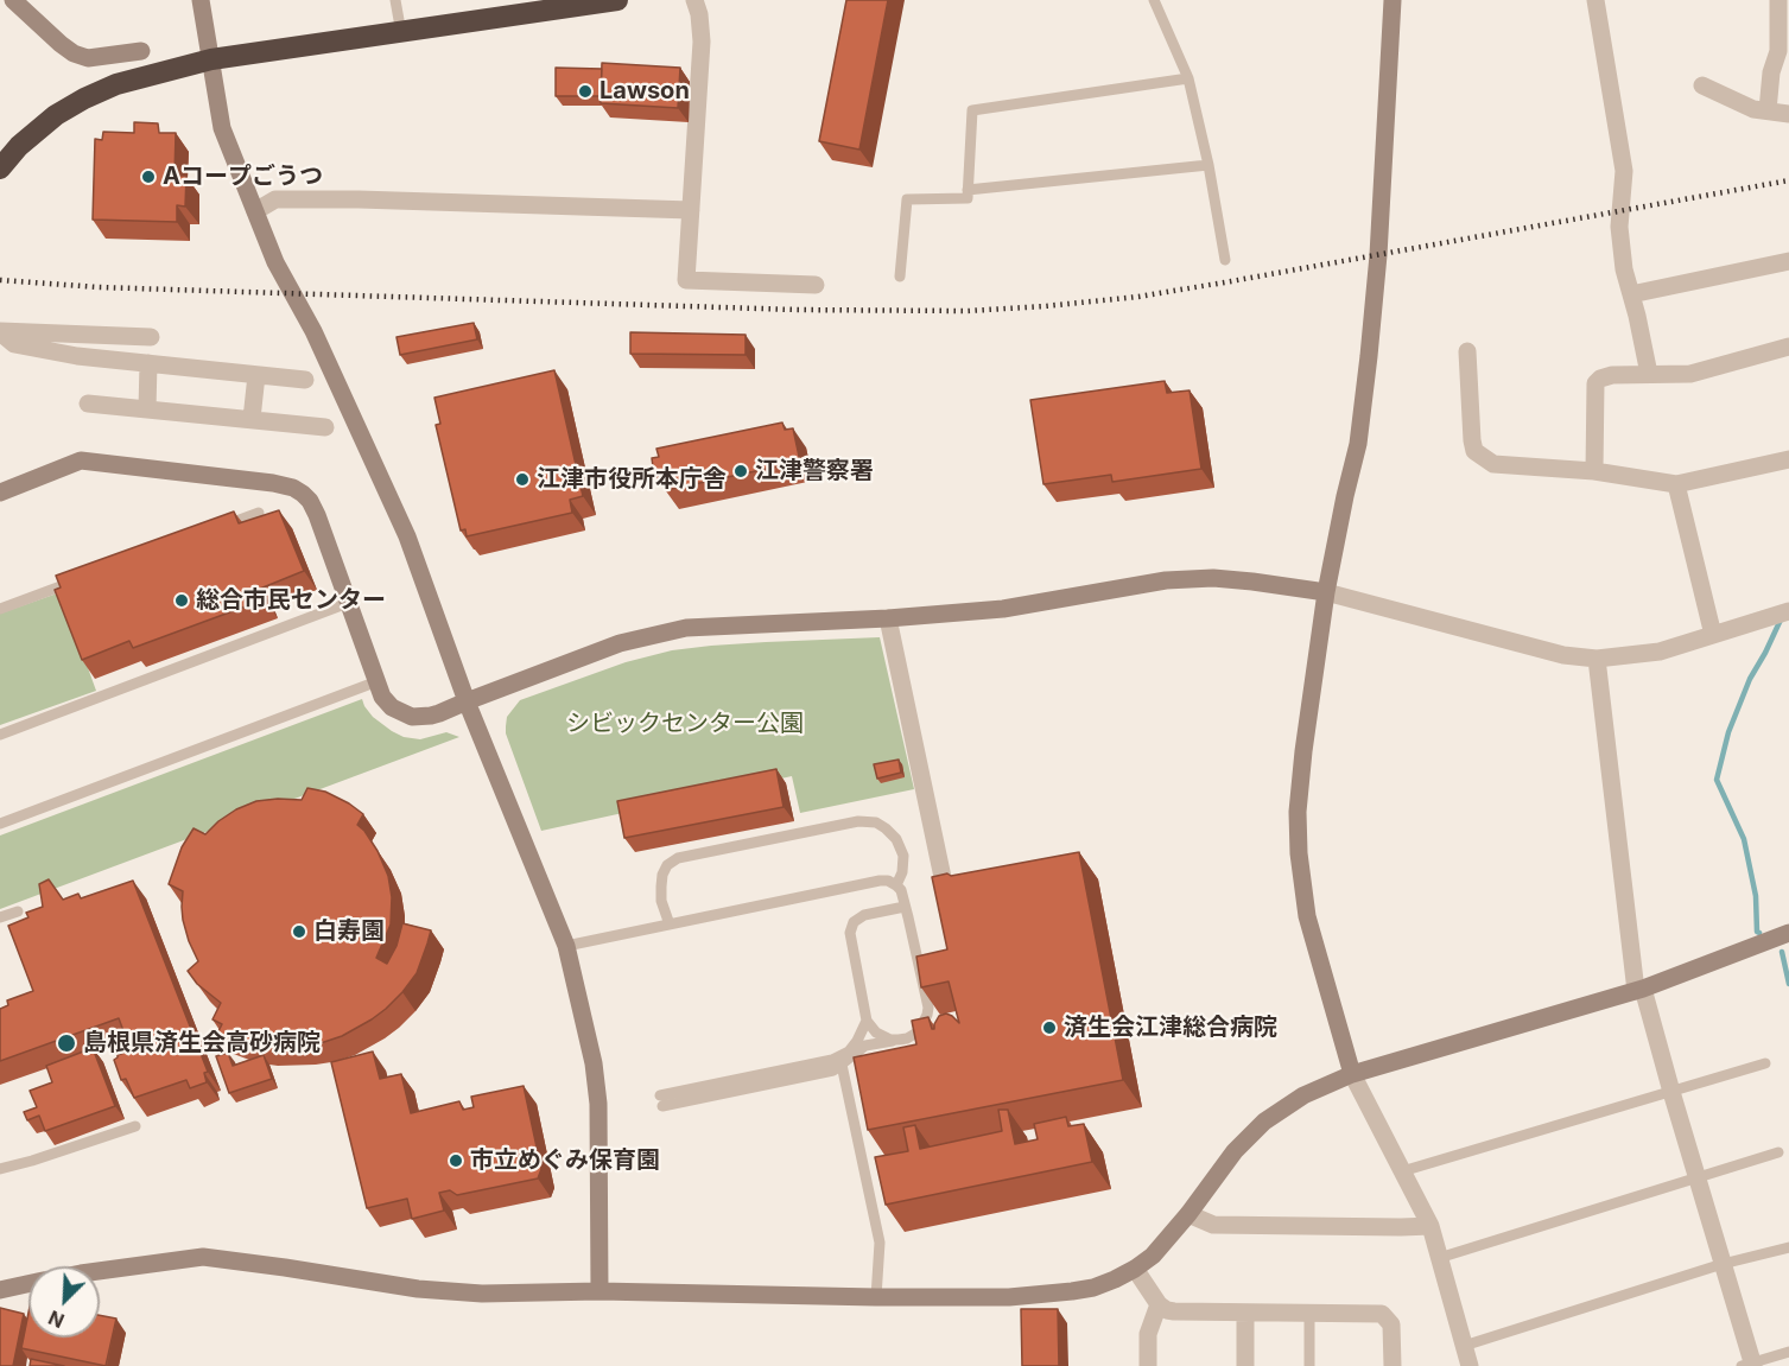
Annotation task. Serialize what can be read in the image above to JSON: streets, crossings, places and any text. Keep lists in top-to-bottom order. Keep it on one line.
{"parks":["シビックセンター公園"],"places":["Lawson","Aコープごうつ","江津警察署","江津市役所本庁舎","総合市民センター","白寿園","済生会江津総合病院","島根県済生会高砂病院","市立めぐみ保育園"],"north":"bottom left"}
